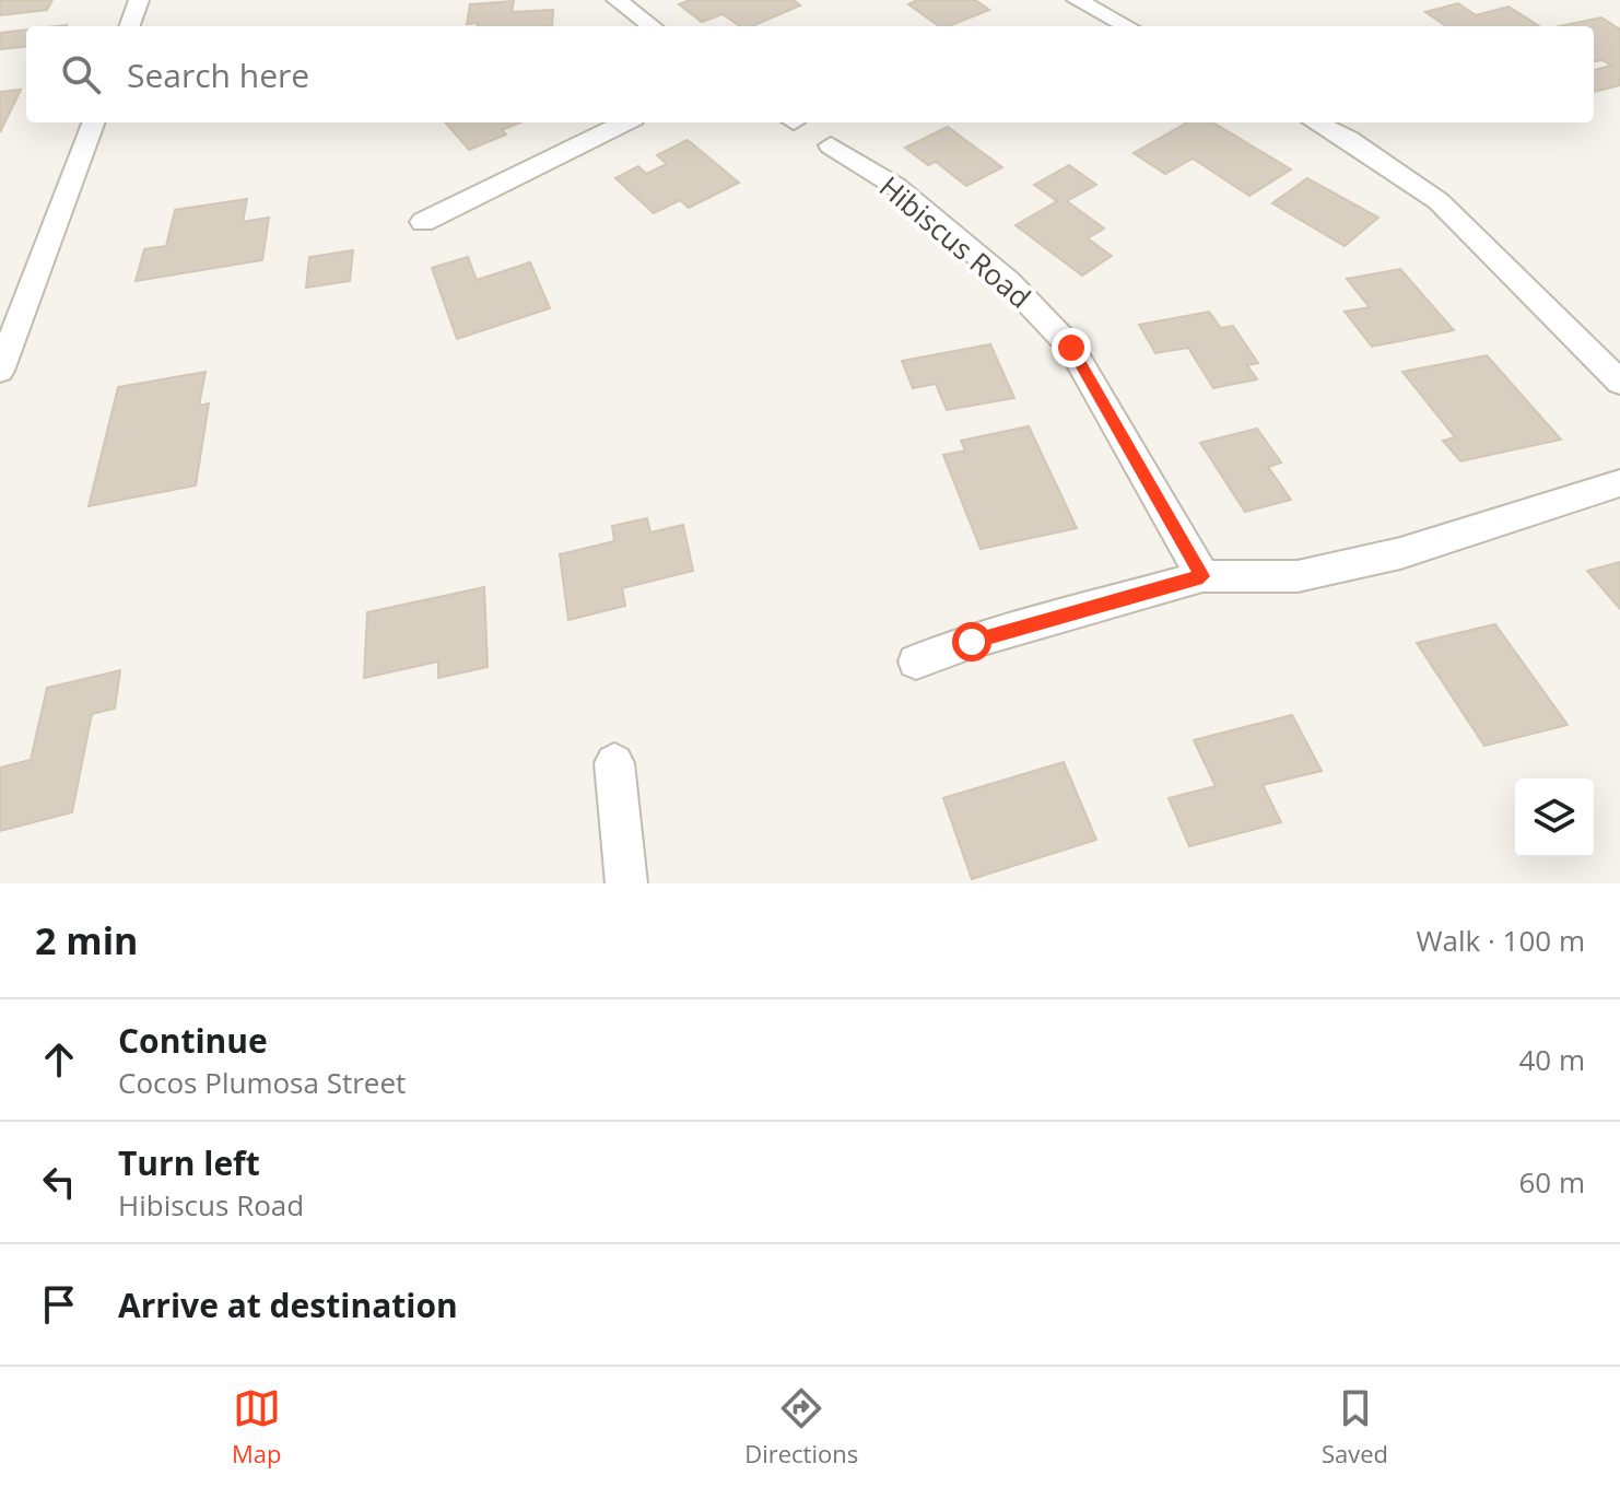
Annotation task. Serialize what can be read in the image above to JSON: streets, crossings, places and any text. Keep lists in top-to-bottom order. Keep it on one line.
{"streets":{"street":["Hibiscus Road"]},"page":{"search":"Search here","heading":["2 min","Walk · 100 m"],"list":[["Continue","Cocos Plumosa Street","40 m"],["Turn left","Hibiscus Road","60 m"],"Arrive at destination"],"nav":["Map","Directions","Saved"]}}
